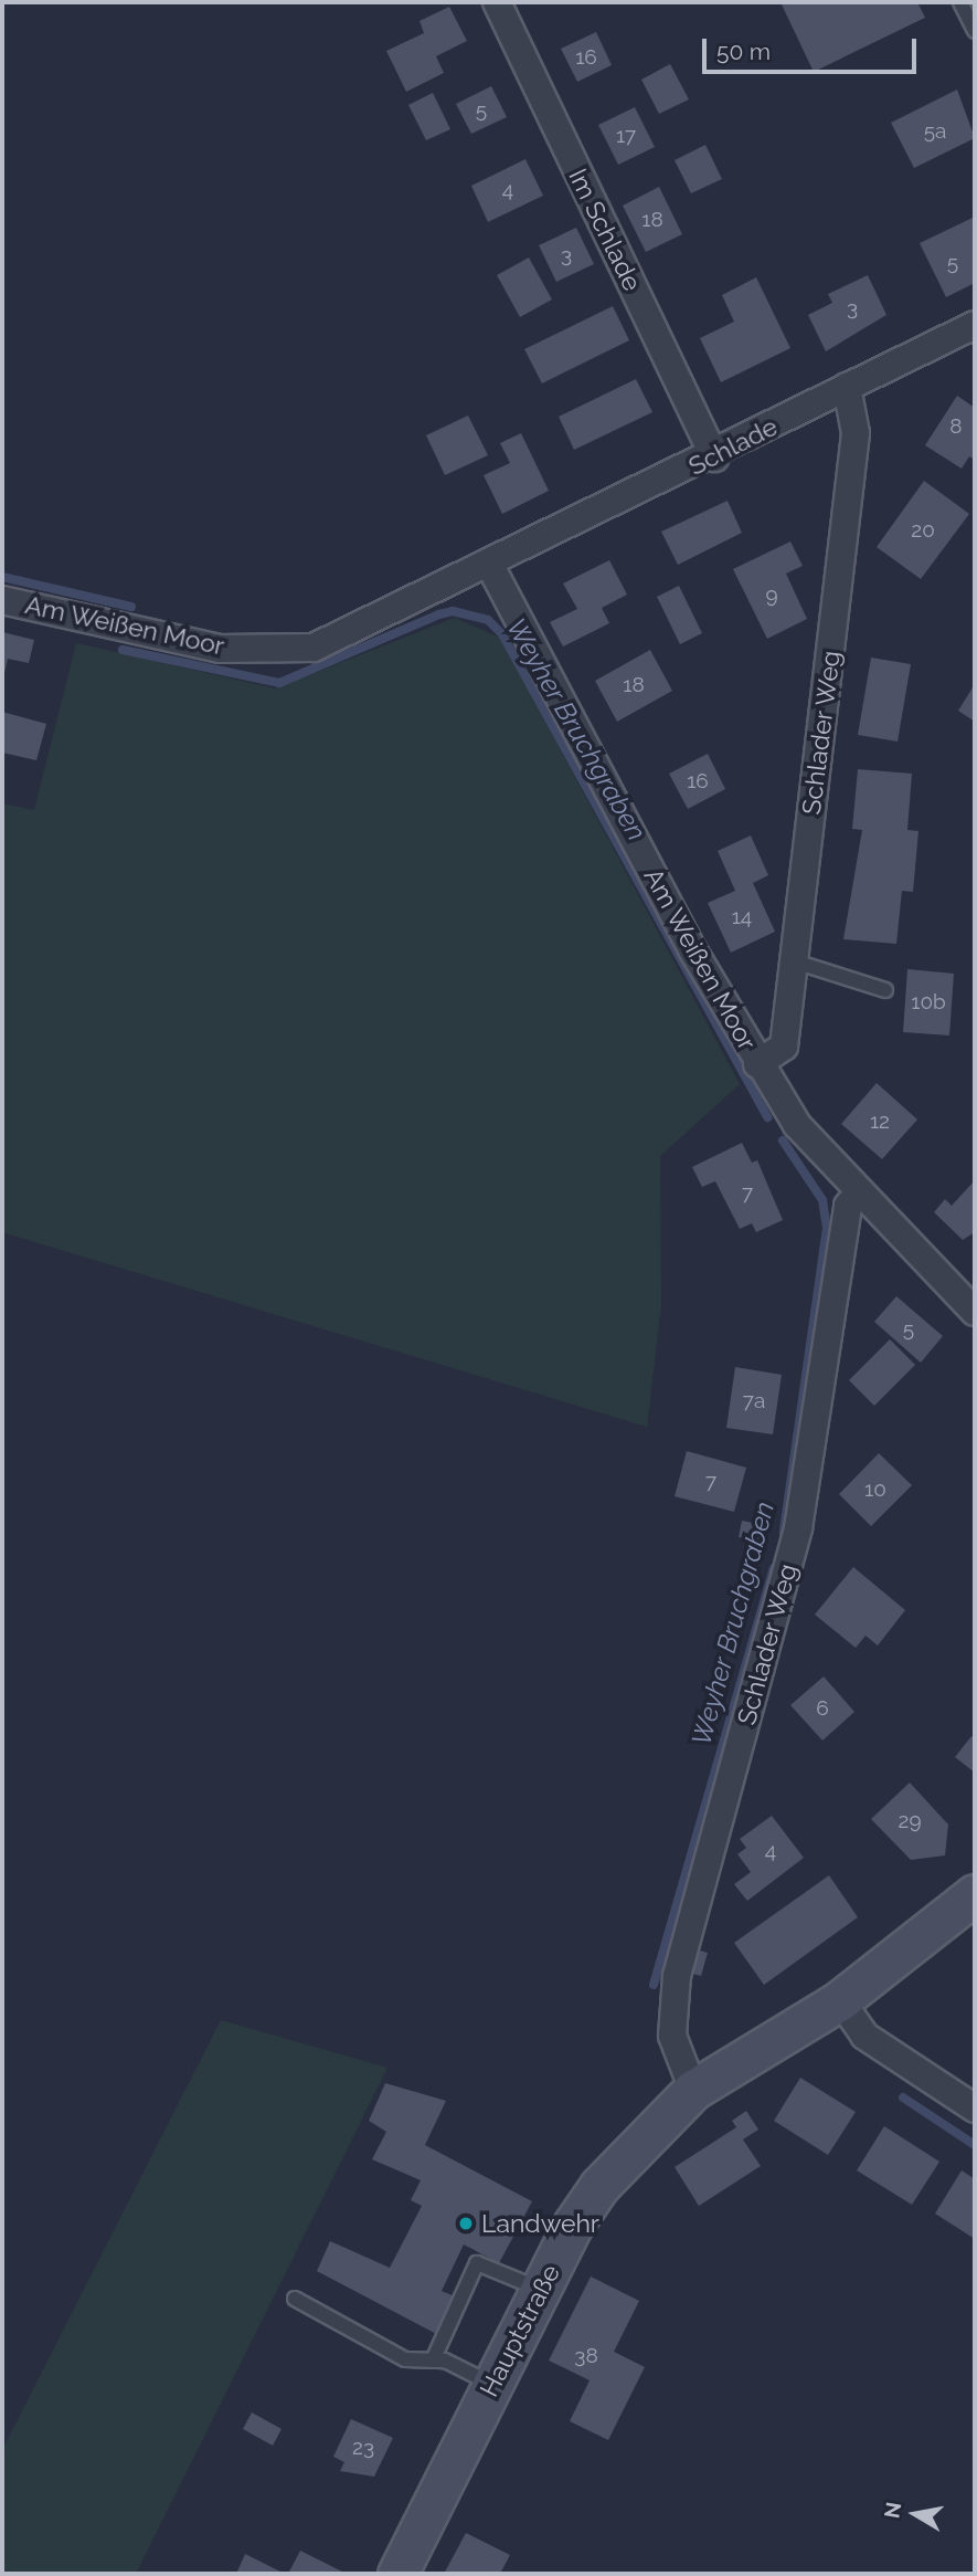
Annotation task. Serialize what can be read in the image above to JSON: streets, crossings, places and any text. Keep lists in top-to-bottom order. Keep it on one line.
{"streets":{"main road":["Hauptstraße"],"street":["Im Schlade","Schlade","Am Weißen Moor","Schlader Weg"]},"crossings":[["Im Schlade","Schlade"],["Schlade","Am Weißen Moor"],["Schlade","Schlader Weg"],["Am Weißen Moor","Schlader Weg"],["Schlader Weg","Hauptstraße"]],"water":["Weyher Bruchgraben"],"places":["Landwehr"],"house_numbers":["16","5","5a","17","4","18","3","5","3","8","20","9","18","16","14","10b","12","7","5","7a","7","10","6","29","4","38","23"],"scale_bar":"50 m","north":"left"}
